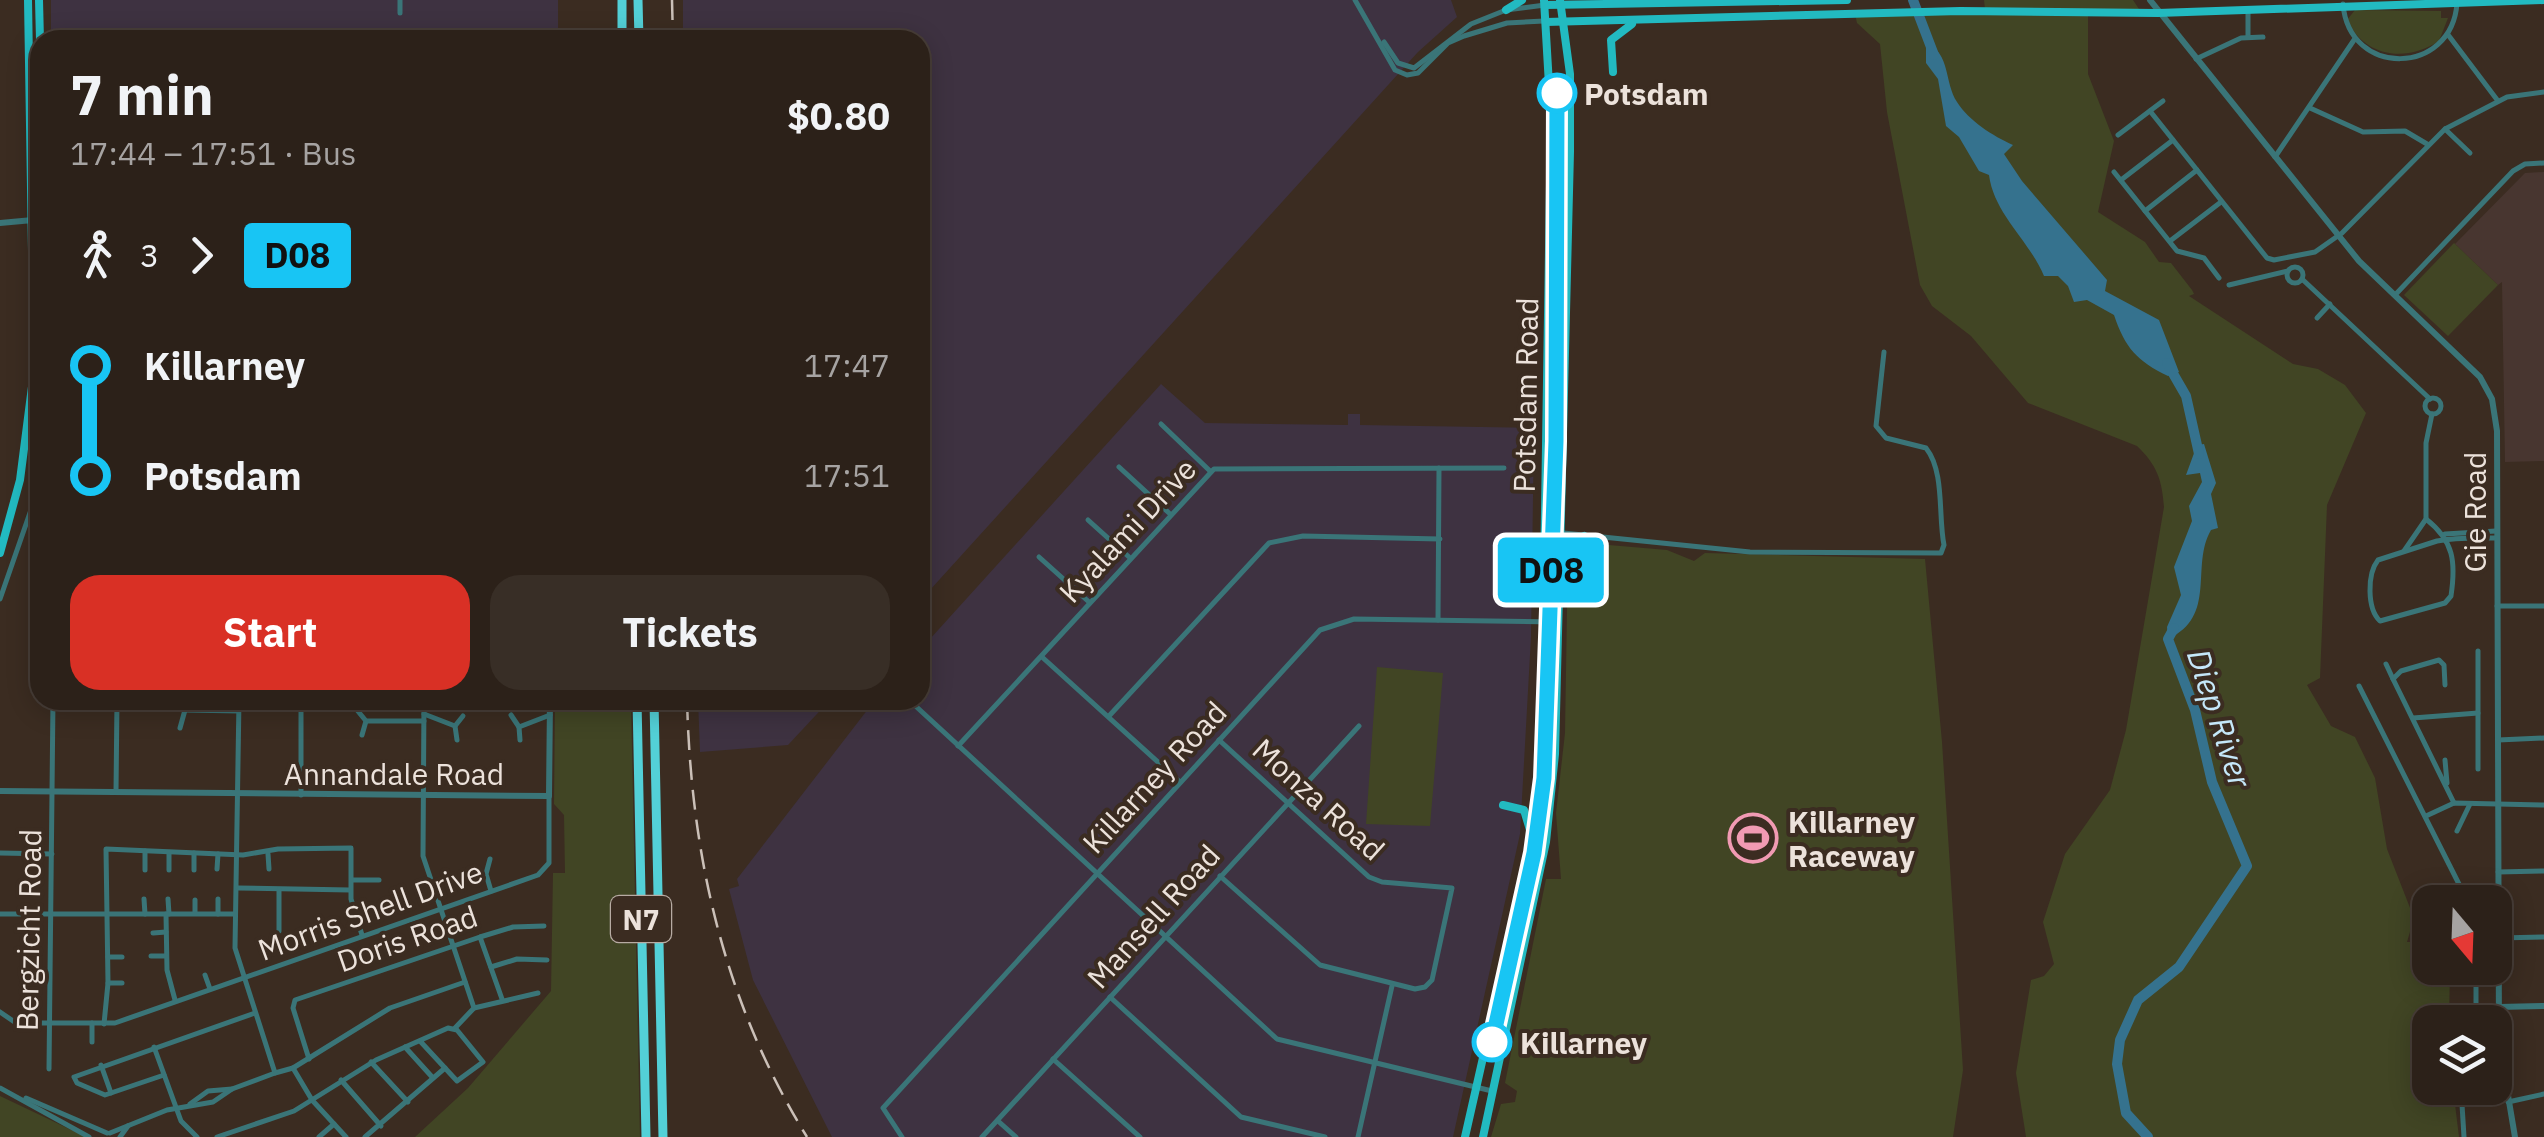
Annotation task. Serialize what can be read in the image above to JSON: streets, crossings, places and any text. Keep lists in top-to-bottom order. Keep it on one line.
{"streets":{"highway":["N7"],"main road":["Potsdam Road"],"street":["Gie Road","Kyalami Drive","Annandale Road","Killarney Road","Monza Road","Morris Shell Drive","Mansell Road","Bergzicht Road","Doris Road"]},"crossings":[["Potsdam Road","Killarney Road"],["Annandale Road","Morris Shell Drive"],["Annandale Road","Bergzicht Road"],["Killarney Road","Monza Road"],["Monza Road","Mansell Road"],["Morris Shell Drive","Bergzicht Road"]],"water":["Diep River"],"places":{"other":["Potsdam","Killarney"],"sports":["Killarney Raceway"]},"lines":["bus line D08"],"north":"bottom","page":{"on_map":"D08","heading":["7 min","17:44 – 17:51 · Bus","$0.80"],"legs":["3","D08"],"list":[{"name":"Killarney","value":"17:47"},{"name":"Potsdam","value":"17:51"}],"buttons":["Start","Tickets"]}}
